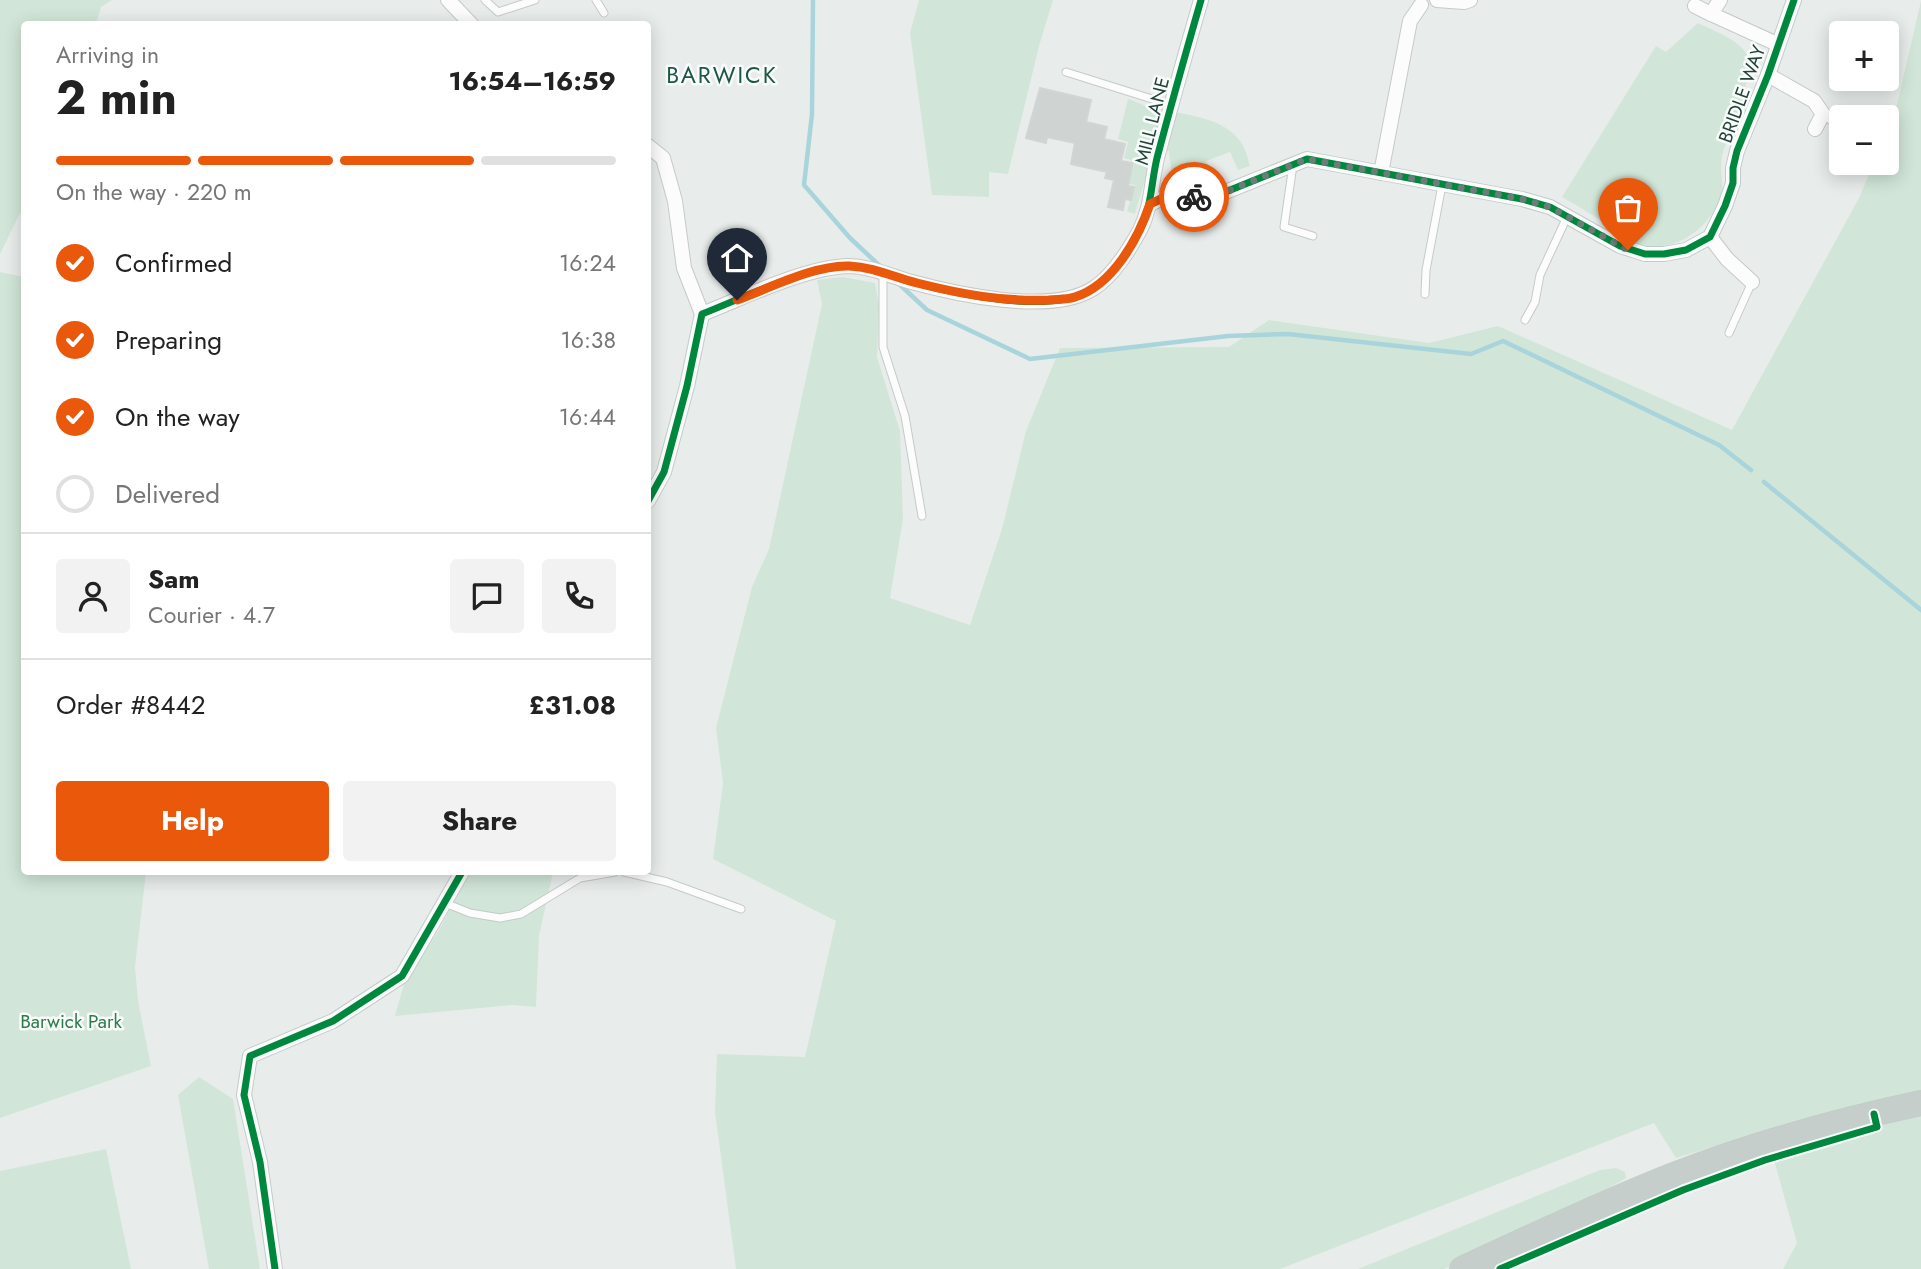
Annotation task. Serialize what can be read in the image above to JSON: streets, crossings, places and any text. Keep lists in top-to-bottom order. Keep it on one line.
{"streets":{"street":["BRIDLE WAY","MILL LANE"]},"districts":["BARWICK"],"parks":["Barwick Park"],"page":{"map_buttons":["+","−"],"heading":["2 min","Arriving in","16:54–16:59"],"panel":["Sam","Courier · 4.7","Order #8442","£31.08"],"bar":"On the way · 220 m","list":[["Confirmed","16:24"],["Preparing","16:38"],["On the way","16:44"],"Delivered"],"buttons":["Help","Share"]}}
